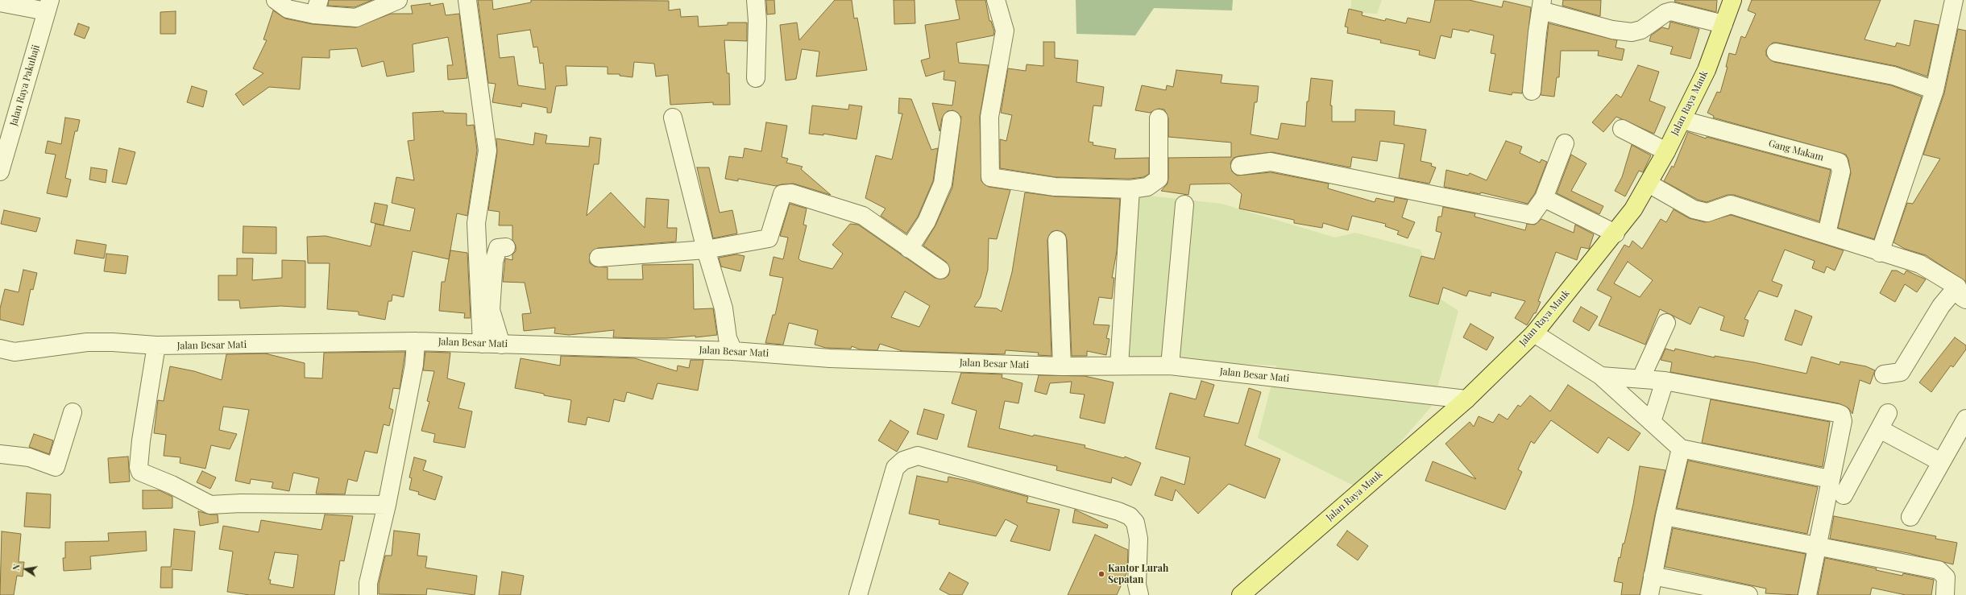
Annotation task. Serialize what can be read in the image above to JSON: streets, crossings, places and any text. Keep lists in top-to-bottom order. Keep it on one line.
{"streets":{"main road":["Jalan Raya Mauk"],"street":["Jalan Raya Pakuhaji","Gang Makam","Jalan Besar Mati"]},"crossings":[["Jalan Raya Mauk","Gang Makam"],["Jalan Raya Mauk","Jalan Besar Mati"]],"places":["Kantor Lurah Sepatan"],"north":"left"}
